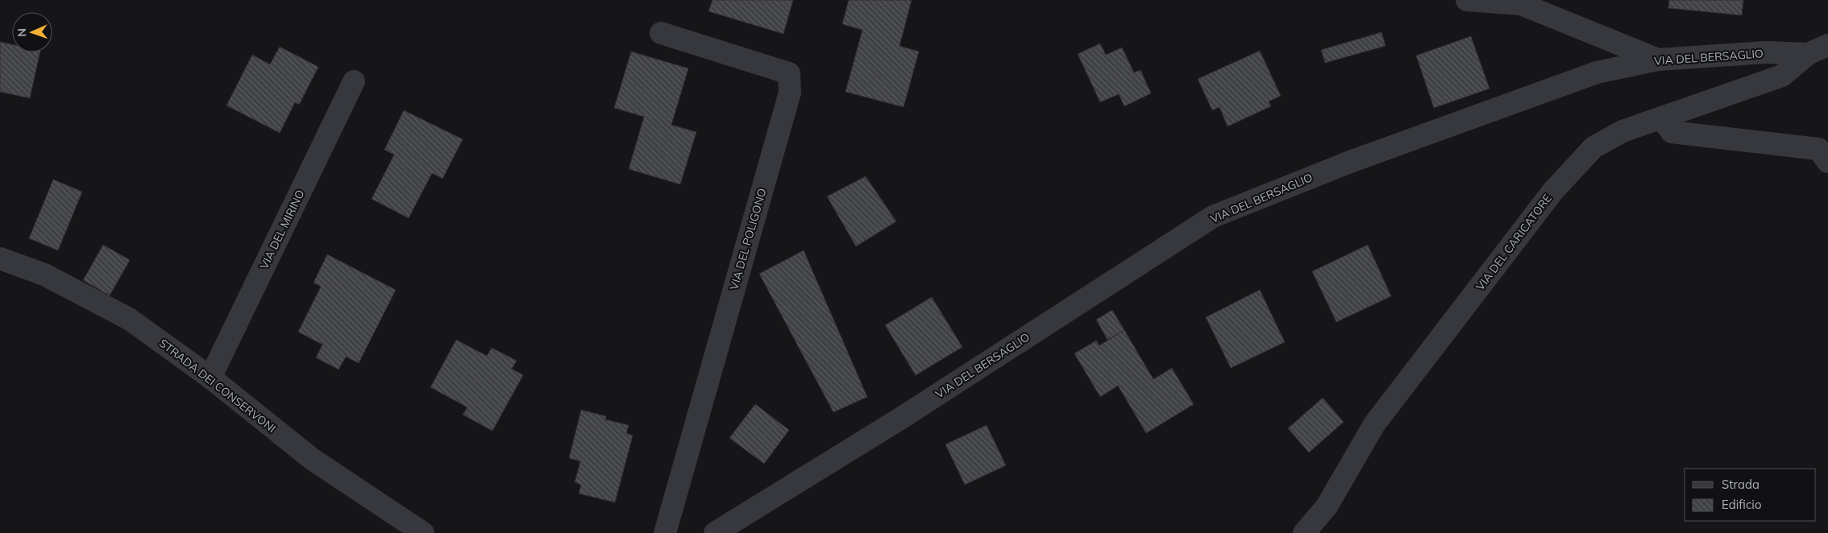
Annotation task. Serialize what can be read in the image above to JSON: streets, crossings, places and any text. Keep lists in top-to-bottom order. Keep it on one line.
{"streets":{"street":["VIA DEL BERSAGLIO","VIA DEL MIRINO","VIA DEL POLIGONO","VIA DEL CARICATORE","STRADA DEI CONSERVONI"]},"crossings":[["VIA DEL BERSAGLIO","VIA DEL CARICATORE"],["VIA DEL MIRINO","STRADA DEI CONSERVONI"]],"legend":["Strada","Edificio"],"north":"left"}
